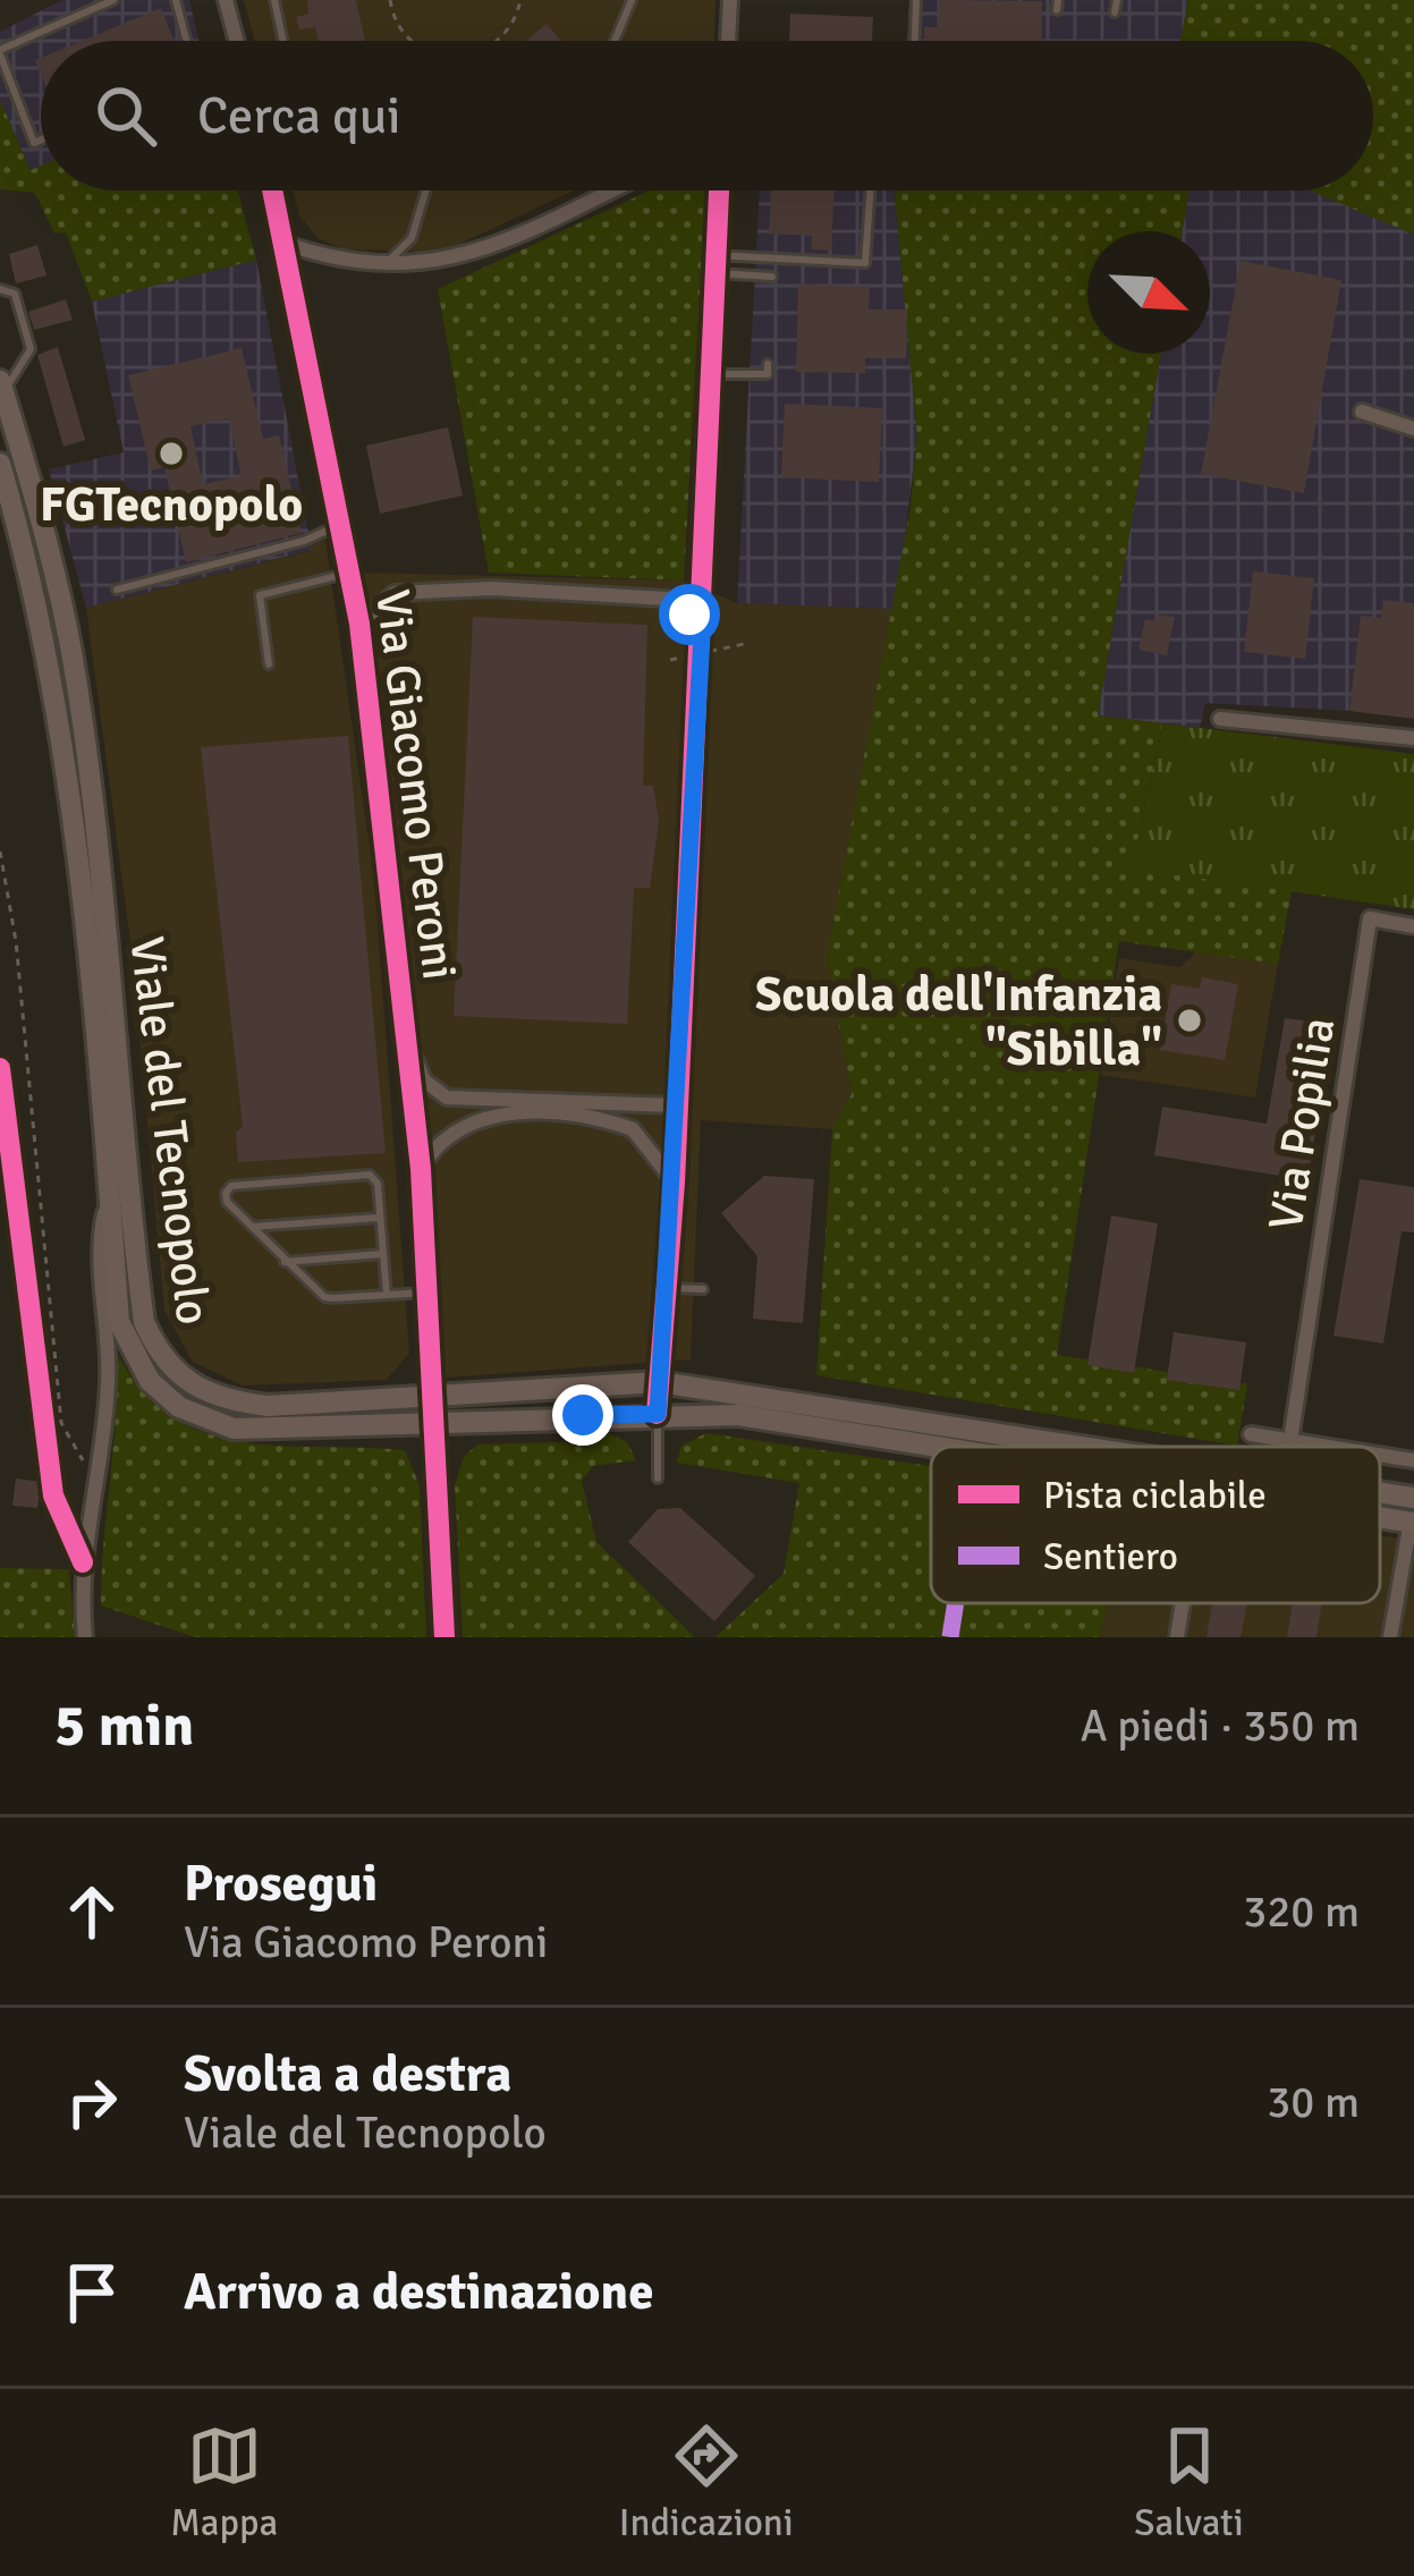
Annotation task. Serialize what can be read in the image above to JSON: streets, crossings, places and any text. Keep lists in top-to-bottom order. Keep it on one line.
{"streets":{"main road":["Viale del Tecnopolo"],"street":["Via Giacomo Peroni","Via Popilia"]},"crossings":[["Via Giacomo Peroni","Viale del Tecnopolo"]],"places":["FGTecnopolo","Scuola dell'Infanzia \"Sibilla\""],"legend":["Pista ciclabile","Sentiero"],"north":"bottom right","page":{"search":"Cerca qui","heading":["5 min","A piedi · 350 m"],"list":[["Prosegui","Via Giacomo Peroni","320 m"],["Svolta a destra","Viale del Tecnopolo","30 m"],"Arrivo a destinazione"],"nav":["Mappa","Indicazioni","Salvati"]}}
